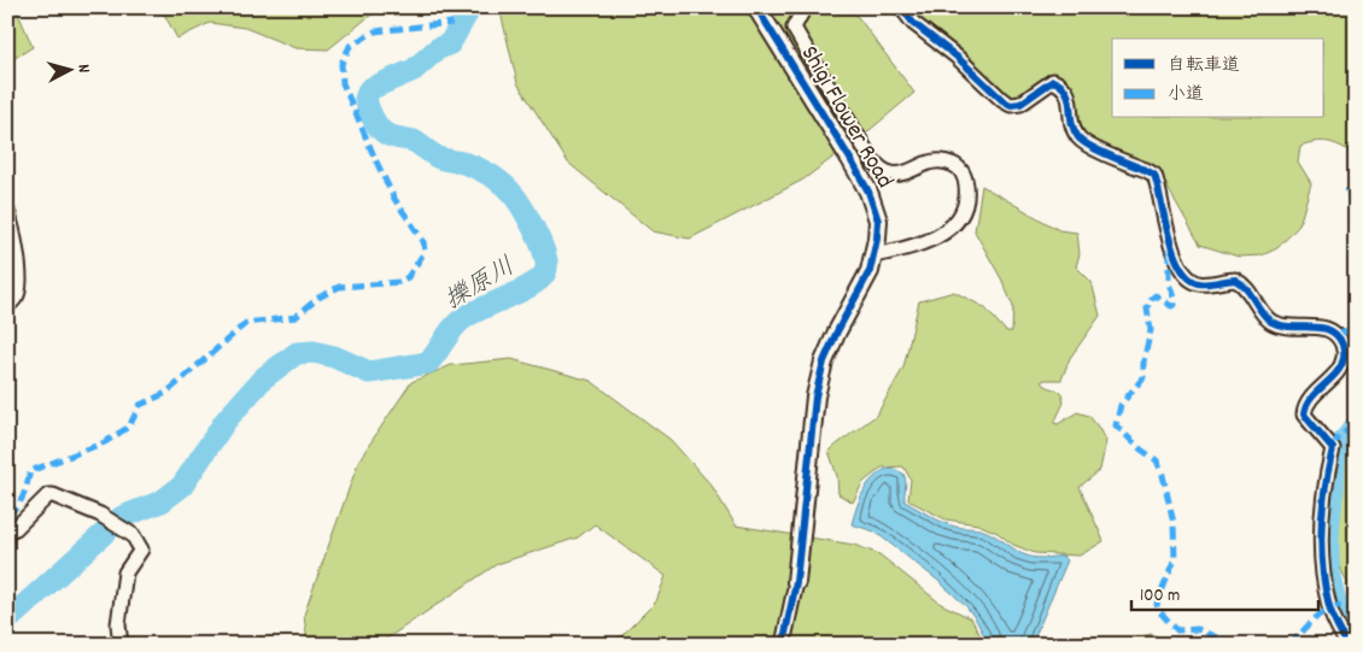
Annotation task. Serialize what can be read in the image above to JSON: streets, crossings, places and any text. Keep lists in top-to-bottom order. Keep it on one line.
{"streets":{"street":["Shigi Flower Road"]},"water":["擽原川"],"legend":["自転車道","小道"],"scale_bar":"100 m","north":"right"}
